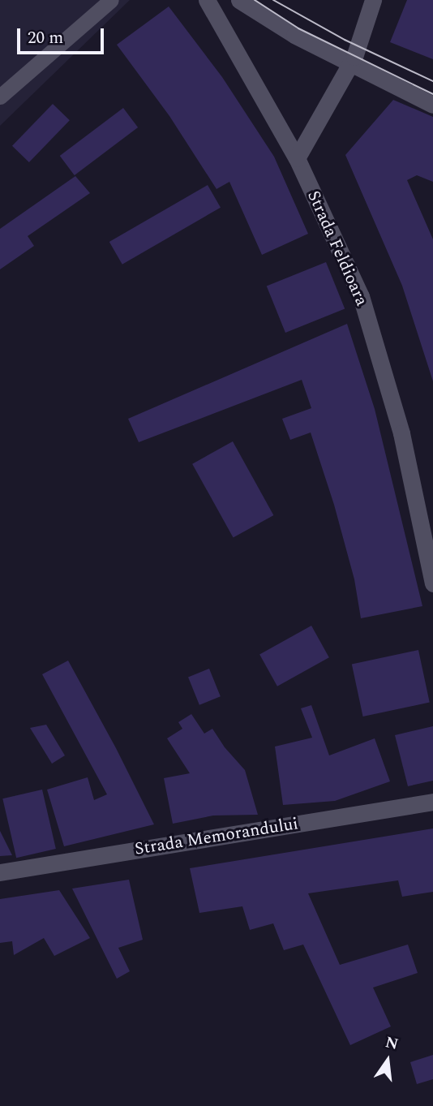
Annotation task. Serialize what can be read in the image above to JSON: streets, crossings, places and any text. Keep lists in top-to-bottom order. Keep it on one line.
{"streets":{"street":["Strada Feldioara","Strada Memorandului"]},"scale_bar":"20 m","north":"top"}
